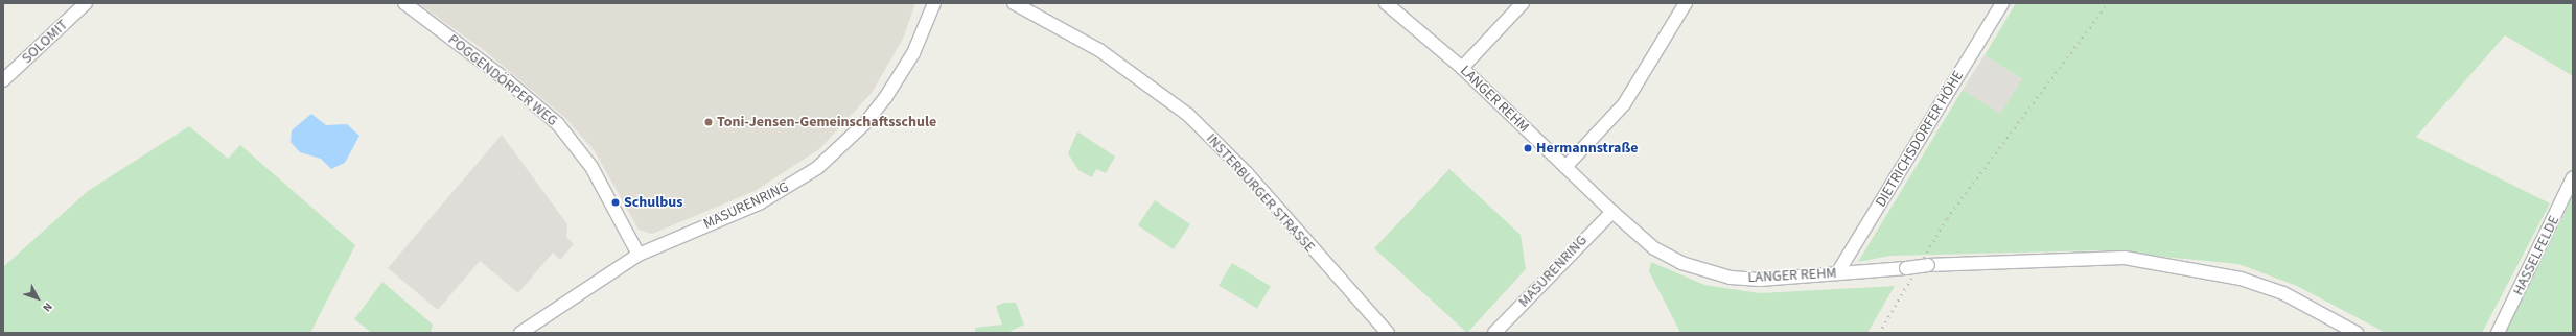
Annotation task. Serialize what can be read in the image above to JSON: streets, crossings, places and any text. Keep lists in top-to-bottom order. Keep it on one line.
{"streets":{"street":["SOLOMIT","POGGENDÖRPER WEG","LANGER REHM","DIETRICHSDORFER HÖHE","INSTERBURGER STRASSE","MASURENRING","HASSELFELDE"]},"crossings":[["POGGENDÖRPER WEG","MASURENRING"],["LANGER REHM","DIETRICHSDORFER HÖHE"],["LANGER REHM","MASURENRING"]],"places":["Toni-Jensen-Gemeinschaftsschule","Hermannstraße","Schulbus"],"north":"bottom right"}
